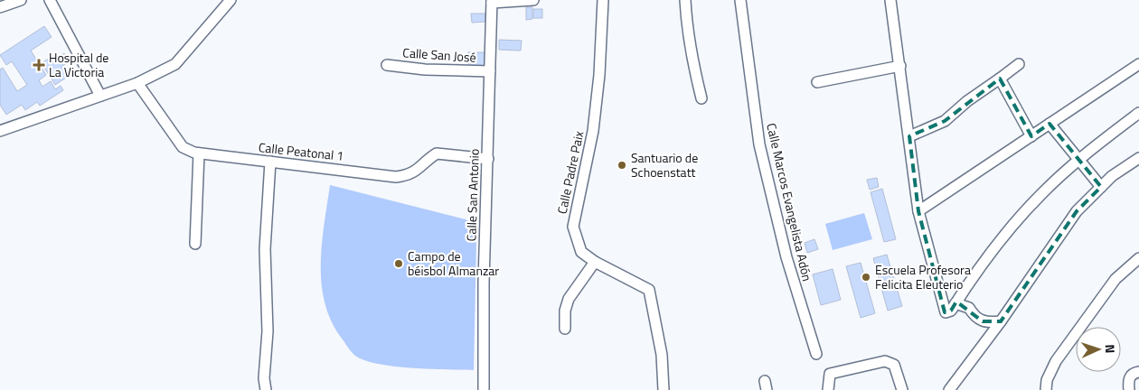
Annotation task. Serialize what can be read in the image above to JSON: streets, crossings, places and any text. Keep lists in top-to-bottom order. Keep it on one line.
{"streets":{"street":["Calle San José","Calle Peatonal 1","Calle Padre Paix","Calle San Antonio","Calle Marcos Evangelista Adón"]},"crossings":[["Calle San José","Calle San Antonio"],["Calle Peatonal 1","Calle San Antonio"]],"places":{"health":["Hospital de La Victoria"],"other":["Santuario de Schoenstatt","Campo de béisbol Almanzar","Escuela Profesora Felicita Eleuterio"]},"north":"right"}
